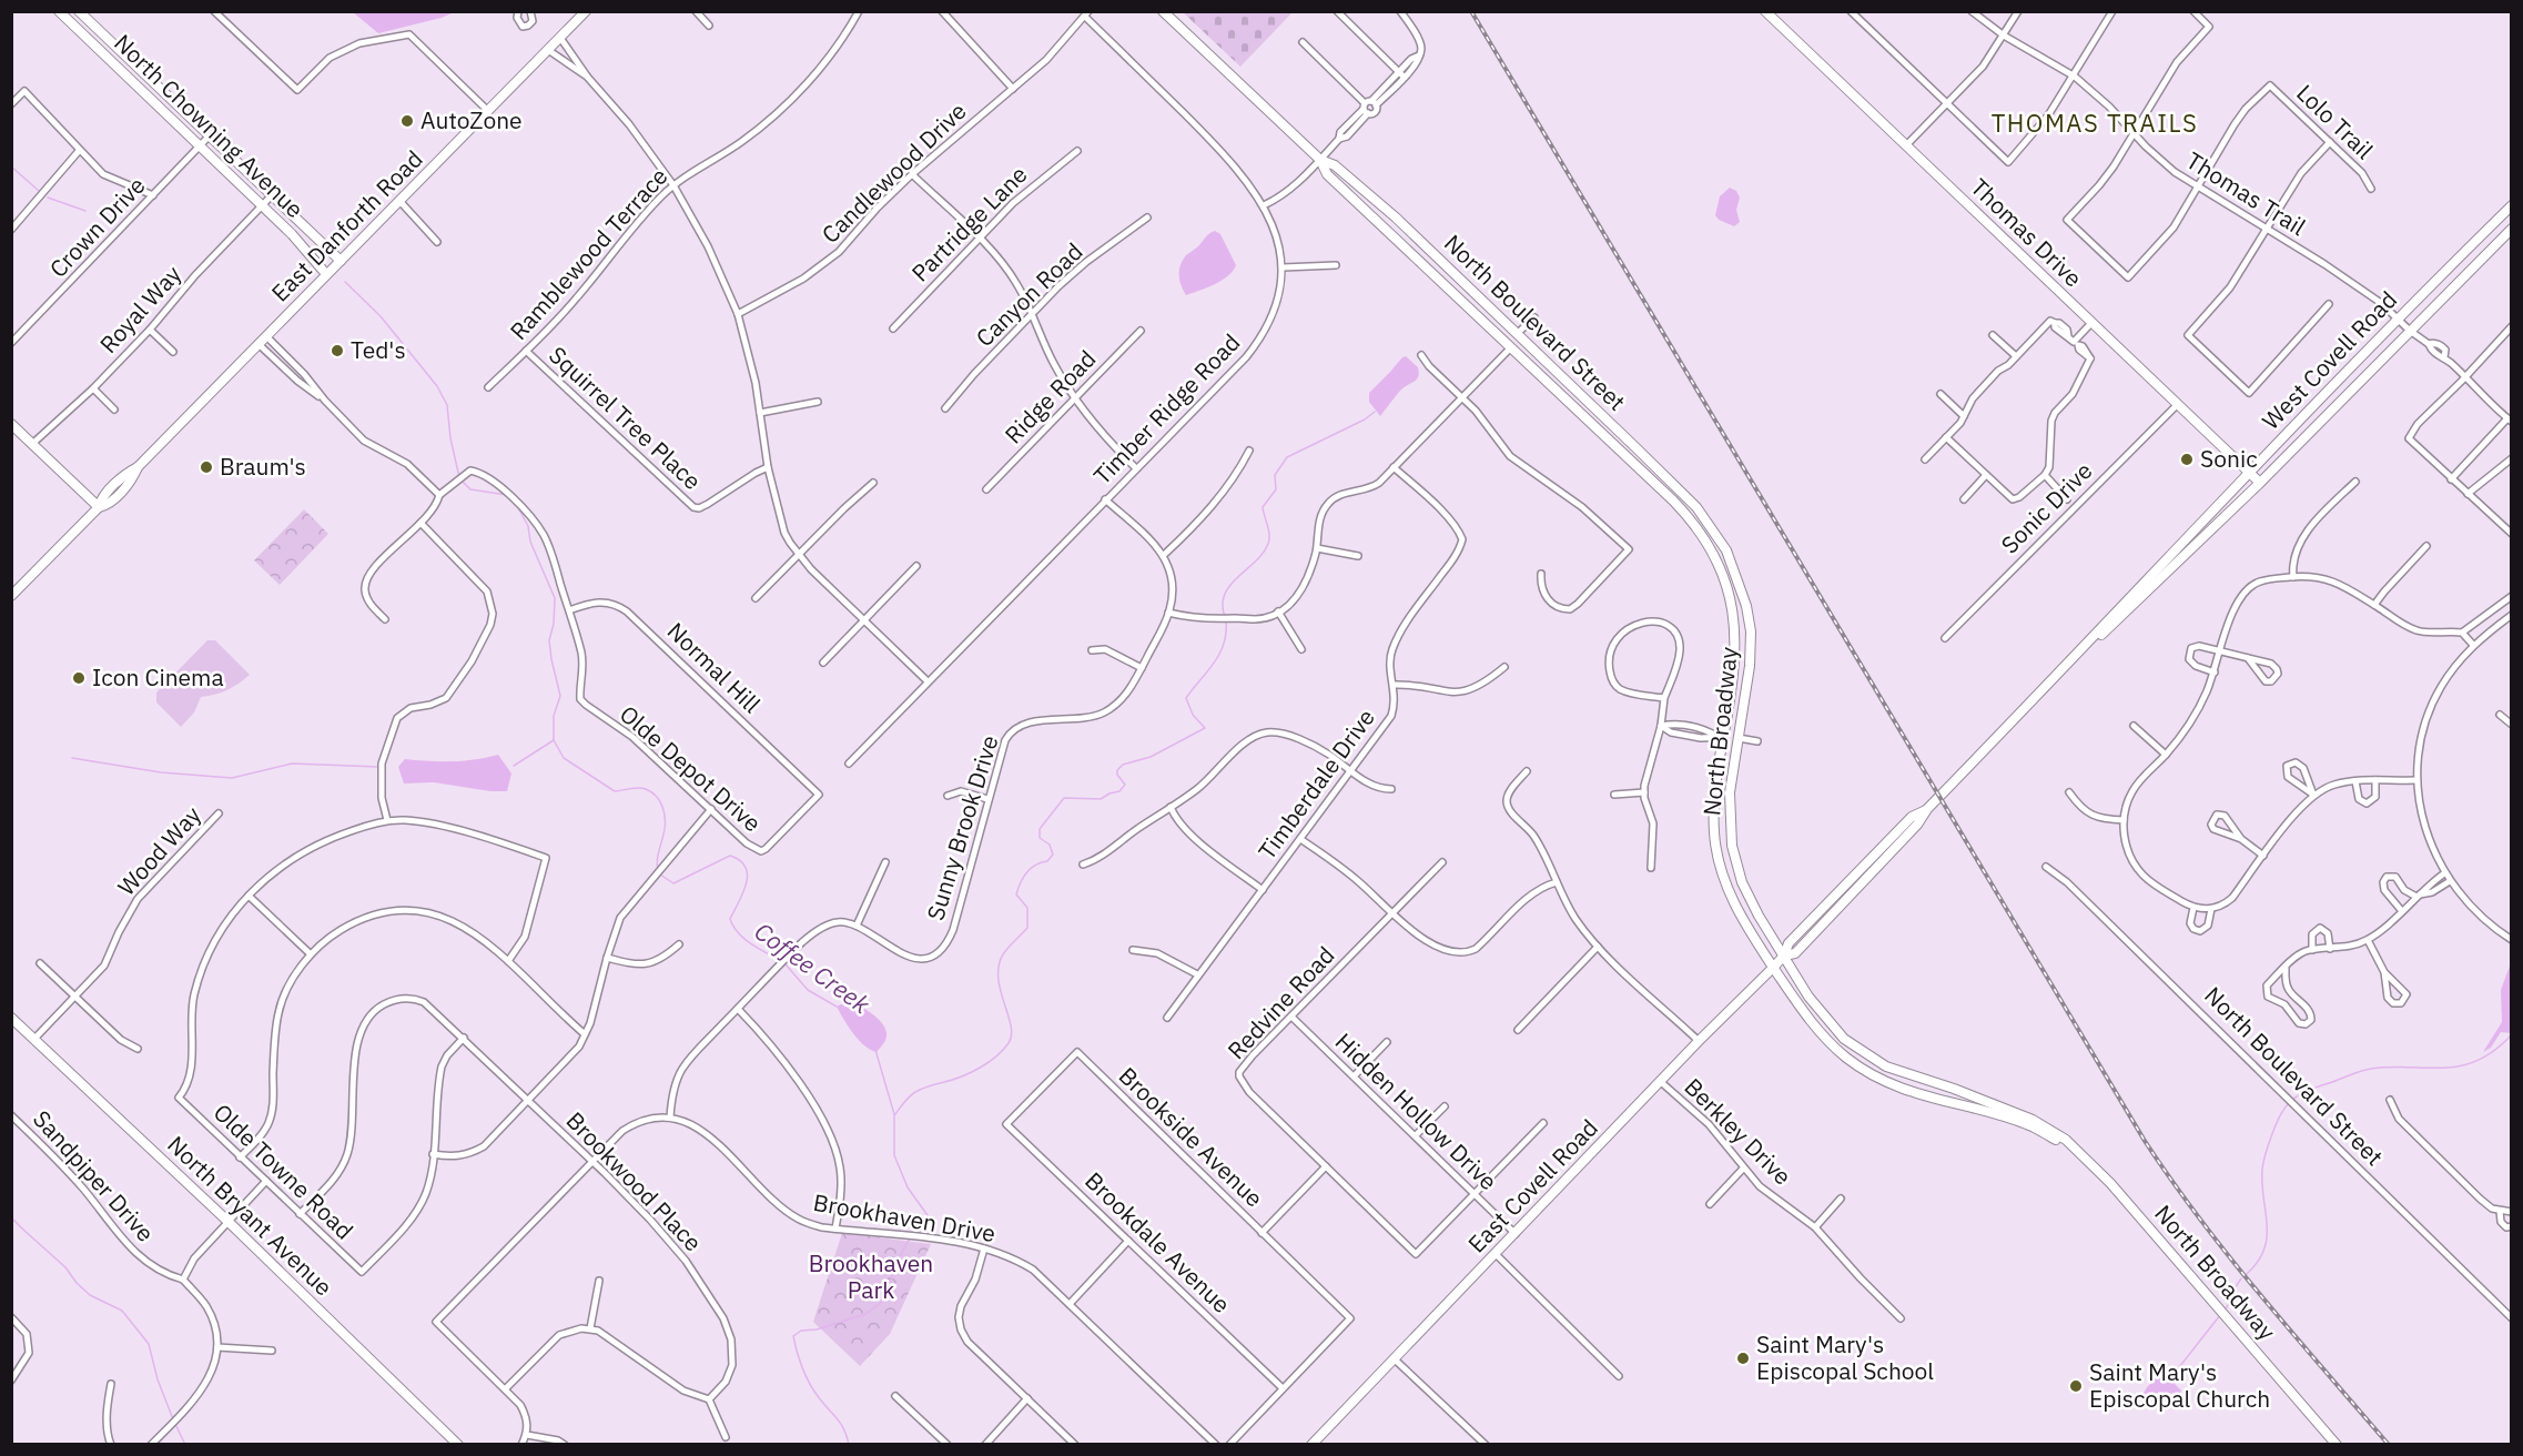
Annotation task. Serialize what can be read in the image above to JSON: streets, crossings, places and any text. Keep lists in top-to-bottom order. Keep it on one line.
{"streets":{"street":["Lolo Trail","North Chowning Avenue","Candlewood Drive","Thomas Trail","Partridge Lane","East Danforth Road","Crown Drive","Thomas Drive","Ramblewood Terrace","Canyon Road","Royal Way","North Boulevard Street","West Covell Road","Ridge Road","Timber Ridge Road","Squirrel Tree Place","Sonic Drive","Normal Hill","North Broadway","Olde Depot Drive","Timberdale Drive","Sunny Brook Drive","Wood Way","Redvine Road","Hidden Hollow Drive","Berkley Drive","Brookside Avenue","Olde Towne Road","Sandpiper Drive","Brookwood Place","East Covell Road","North Bryant Avenue","Brookhaven Drive","Brookdale Avenue"]},"crossings":[["Lolo Trail","Thomas Trail"],["North Chowning Avenue","East Danforth Road"],["North Chowning Avenue","Crown Drive"],["North Chowning Avenue","Royal Way"],["Candlewood Drive","Timber Ridge Road"],["Thomas Trail","West Covell Road"],["Thomas Drive","West Covell Road"],["Thomas Drive","Sonic Drive"],["Ramblewood Terrace","Squirrel Tree Place"],["North Boulevard Street","North Broadway"],["West Covell Road","East Covell Road"],["Normal Hill","Olde Depot Drive"],["North Broadway","East Covell Road"],["Wood Way","North Bryant Avenue"],["Redvine Road","Hidden Hollow Drive"],["Hidden Hollow Drive","East Covell Road"],["Berkley Drive","East Covell Road"],["Brookside Avenue","Brookdale Avenue"],["Olde Towne Road","Brookwood Place"],["Brookwood Place","Brookhaven Drive"]],"districts":["THOMAS TRAILS"],"water":["Coffee Creek"],"parks":["Brookhaven Park"],"places":["AutoZone","Ted's","Sonic","Braum's","Icon Cinema","Saint Mary's Episcopal School","Saint Mary's Episcopal Church"]}
